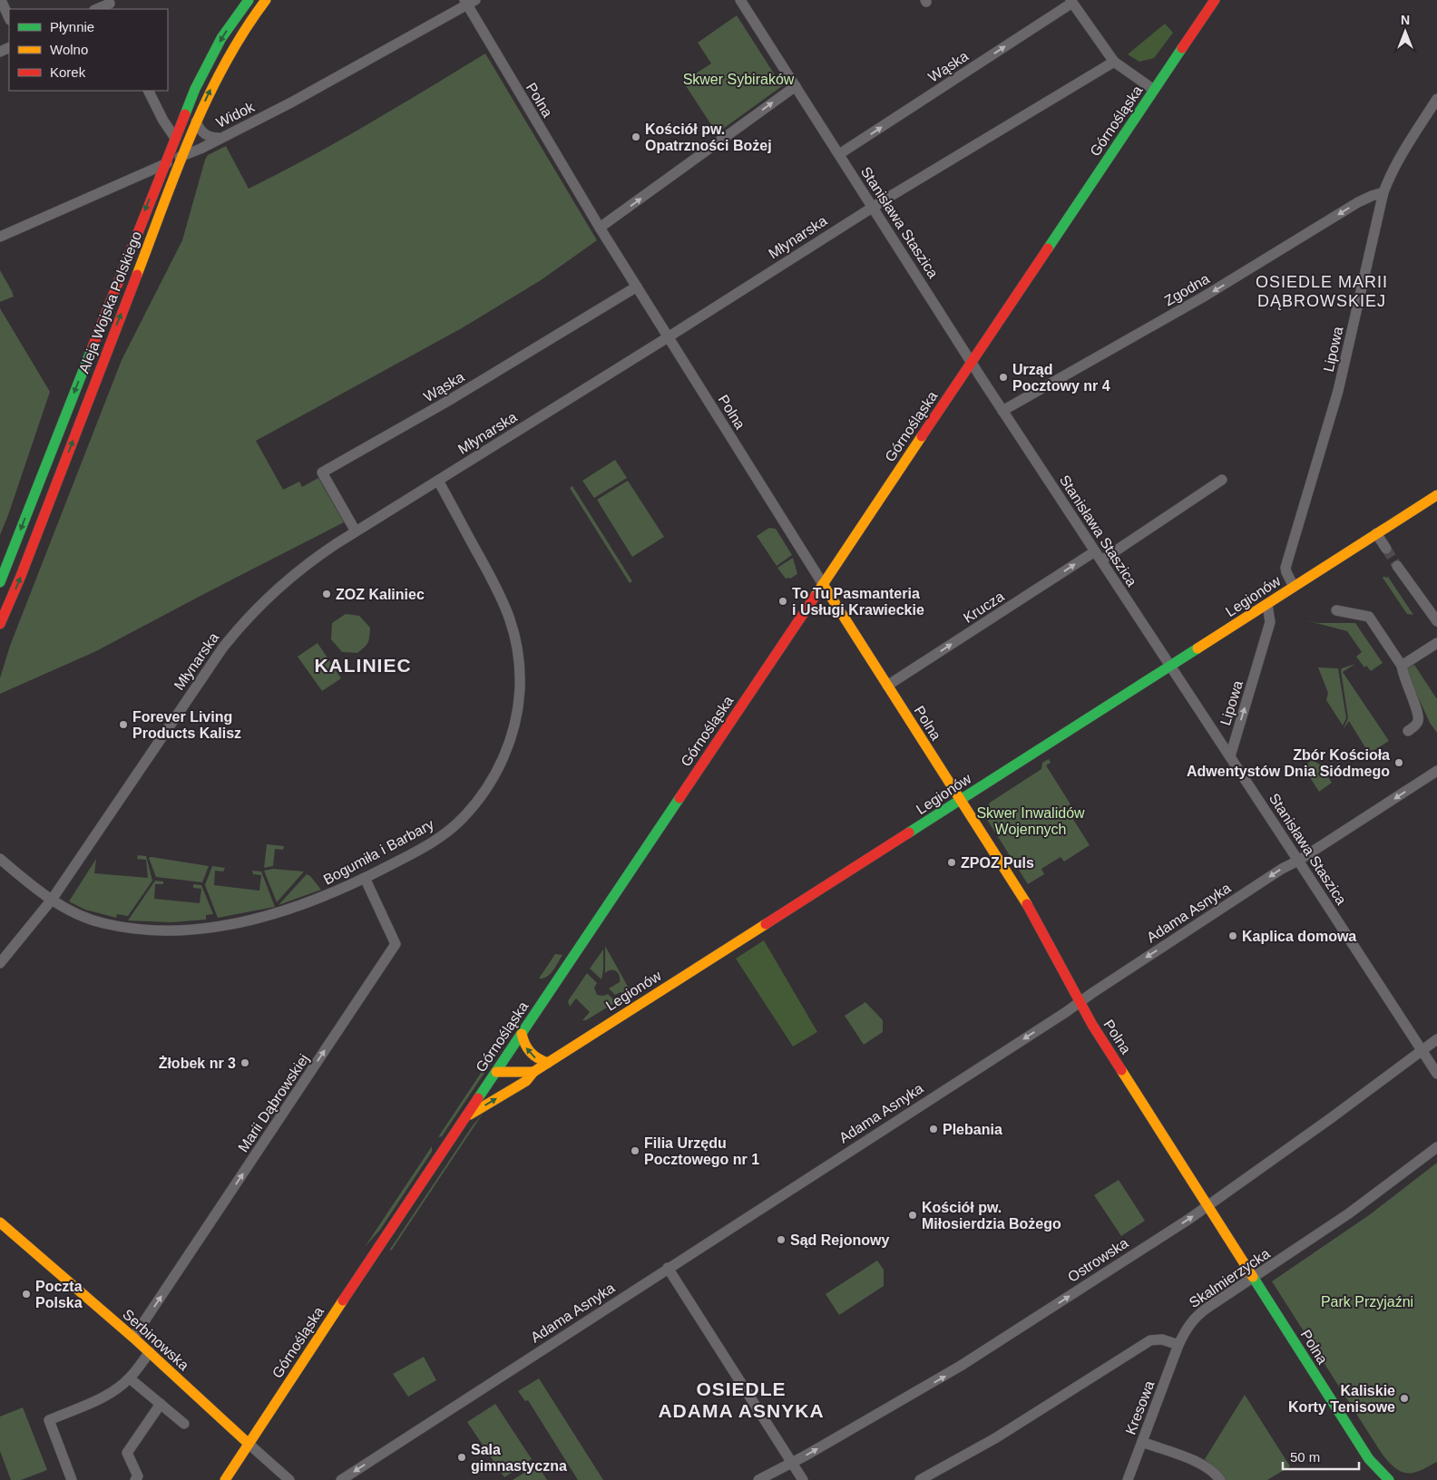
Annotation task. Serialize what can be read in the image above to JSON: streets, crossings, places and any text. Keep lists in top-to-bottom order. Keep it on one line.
{"streets":{"street":["Wąska","Polna","Widok","Górnośląska","Stanisława Staszica","Młynarska","Zgodna","Aleja Wojska Polskiego","Lipowa","Legionów","Krucza","Bogumiła i Barbary","Adama Asnyka","Marii Dąbrowskiej","Ostrowska","Skalmierzycka","Serbinowska","Kresowa"]},"crossings":[["Wąska","Polna"],["Wąska","Stanisława Staszica"],["Wąska","Młynarska"],["Polna","Widok"],["Polna","Górnośląska"],["Polna","Młynarska"],["Polna","Legionów"],["Polna","Krucza"],["Polna","Adama Asnyka"],["Polna","Ostrowska"],["Polna","Skalmierzycka"],["Widok","Aleja Wojska Polskiego"],["Górnośląska","Stanisława Staszica"],["Górnośląska","Legionów"],["Górnośląska","Serbinowska"],["Stanisława Staszica","Młynarska"],["Stanisława Staszica","Zgodna"],["Stanisława Staszica","Lipowa"],["Stanisława Staszica","Legionów"],["Stanisława Staszica","Krucza"],["Stanisława Staszica","Adama Asnyka"],["Stanisława Staszica","Ostrowska"],["Młynarska","Bogumiła i Barbary"],["Zgodna","Lipowa"],["Lipowa","Legionów"],["Bogumiła i Barbary","Marii Dąbrowskiej"],["Marii Dąbrowskiej","Serbinowska"],["Skalmierzycka","Kresowa"]],"one_way":["Wąska","Zgodna","Krucza","Adama Asnyka","Marii Dąbrowskiej"],"districts":["OSIEDLE MARII DĄBROWSKIEJ","KALINIEC","OSIEDLE ADAMA ASNYKA"],"parks":["Skwer Sybiraków","Skwer Inwalidów Wojennych","Park Przyjaźni"],"places":["Kościół pw. Opatrzności Bożej","Urząd Pocztowy nr 4","ZOZ Kaliniec","To Tu Pasmanteria i Usługi Krawieckie","Forever Living Products Kalisz","Zbór Kościoła Adwentystów Dnia Siódmego","ZPOZ Puls","Kaplica domowa","Żłobek nr 3","Plebania","Filia Urzędu Pocztowego nr 1","Kościół pw. Miłosierdzia Bożego","Sąd Rejonowy","Poczta Polska","Kaliskie Korty Tenisowe","Sala gimnastyczna"],"legend":["Płynnie","Wolno","Korek"],"scale_bar":"50 m","north":"top"}
